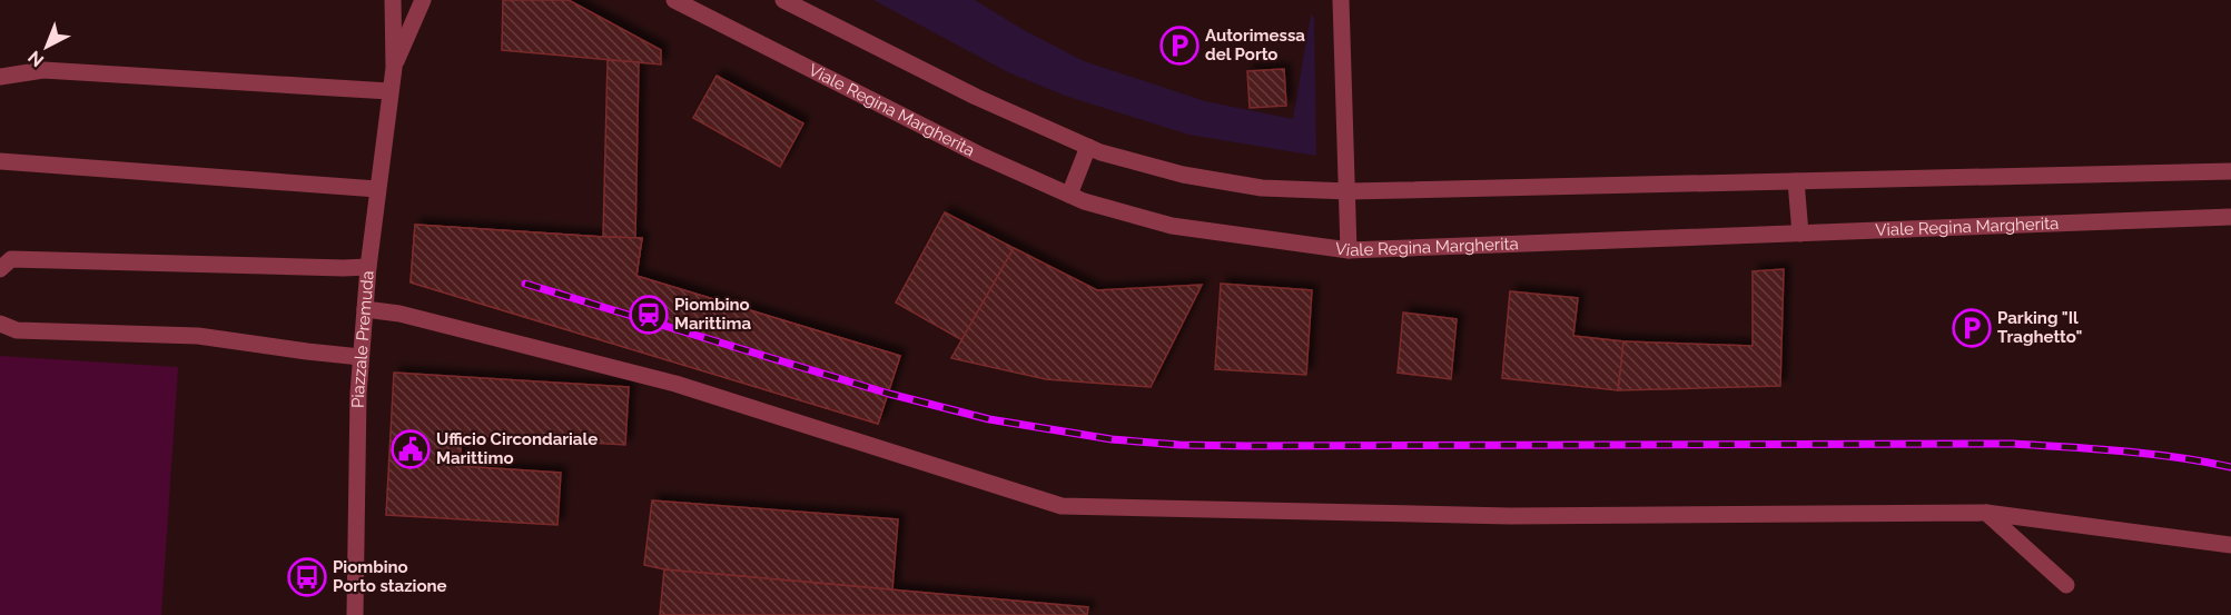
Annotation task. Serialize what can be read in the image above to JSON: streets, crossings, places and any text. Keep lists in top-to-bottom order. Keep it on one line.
{"streets":{"street":["Viale Regina Margherita","Piazzale Premuda"]},"places":{"parking":["Autorimessa del Porto","Parking \"Il Traghetto\""],"station":["Piombino Marittima"],"public building":["Ufficio Circondariale Marittimo"],"bus stop":["Piombino Porto stazione"]},"north":"bottom left"}
